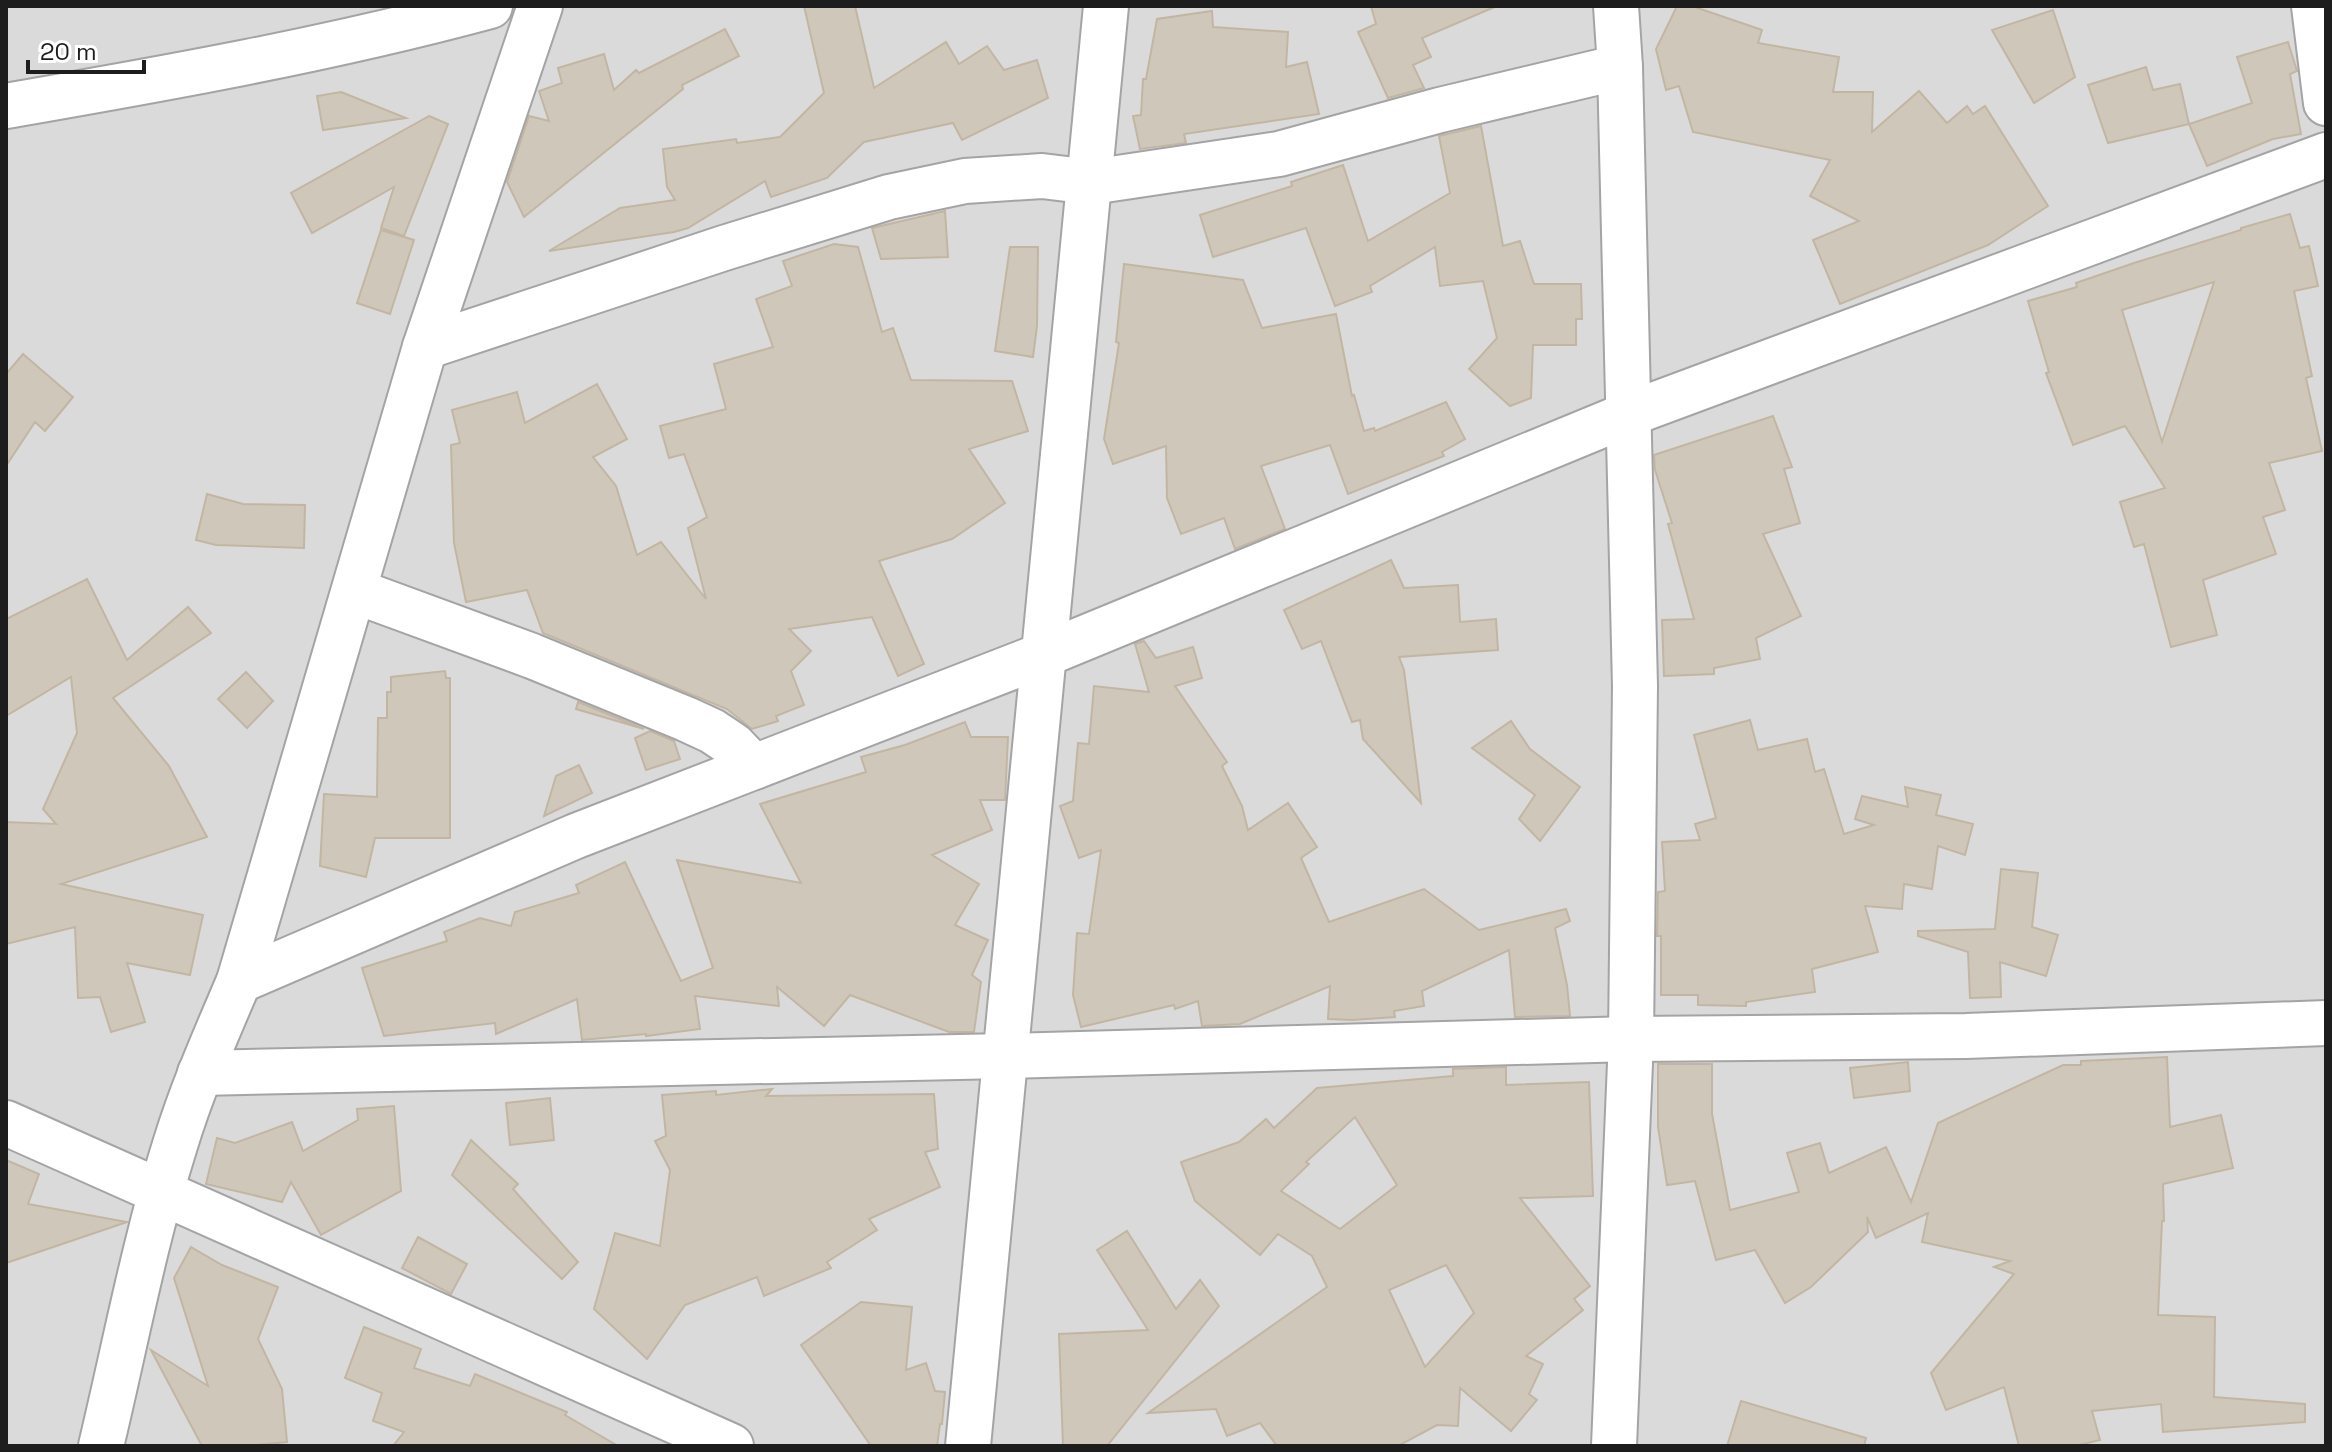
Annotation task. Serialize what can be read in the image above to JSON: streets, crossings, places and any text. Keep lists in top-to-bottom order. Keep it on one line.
{"scale_bar":"20 m"}
